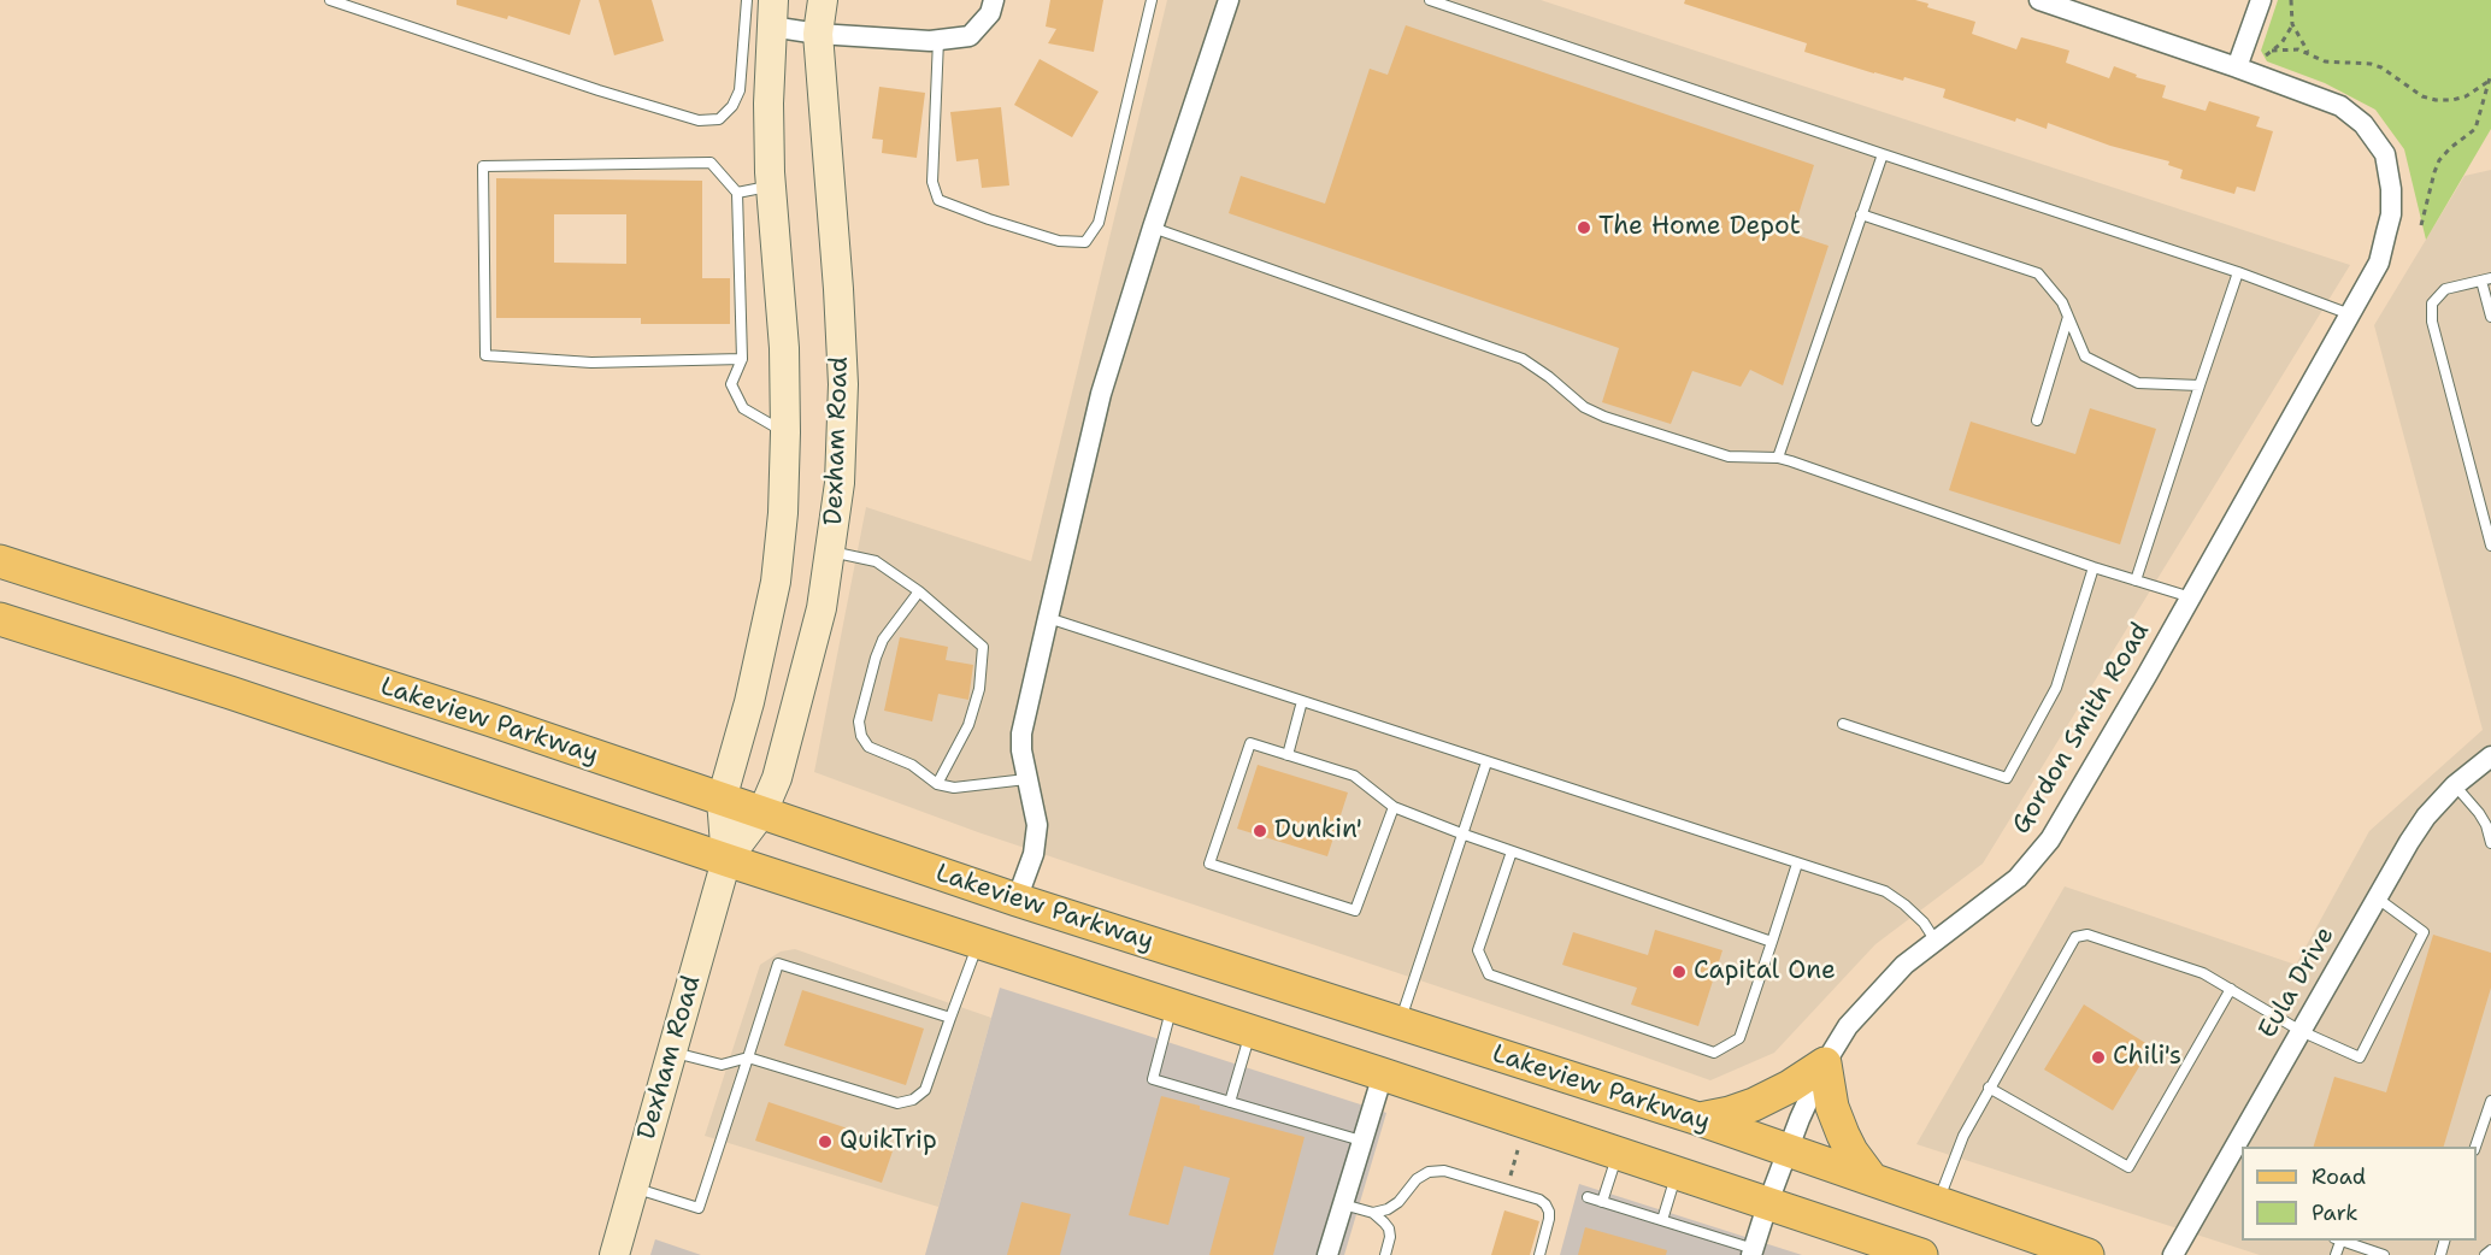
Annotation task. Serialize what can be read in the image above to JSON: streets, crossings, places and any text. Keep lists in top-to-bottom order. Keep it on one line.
{"streets":{"main road":["Lakeview Parkway"],"street":["Dexham Road","Gordon Smith Road","Eula Drive"]},"crossings":[["Dexham Road","Lakeview Parkway"],["Lakeview Parkway","Gordon Smith Road"]],"places":["The Home Depot","Dunkin'","Capital One","Chili's","QuikTrip"],"legend":["Road","Park"]}
